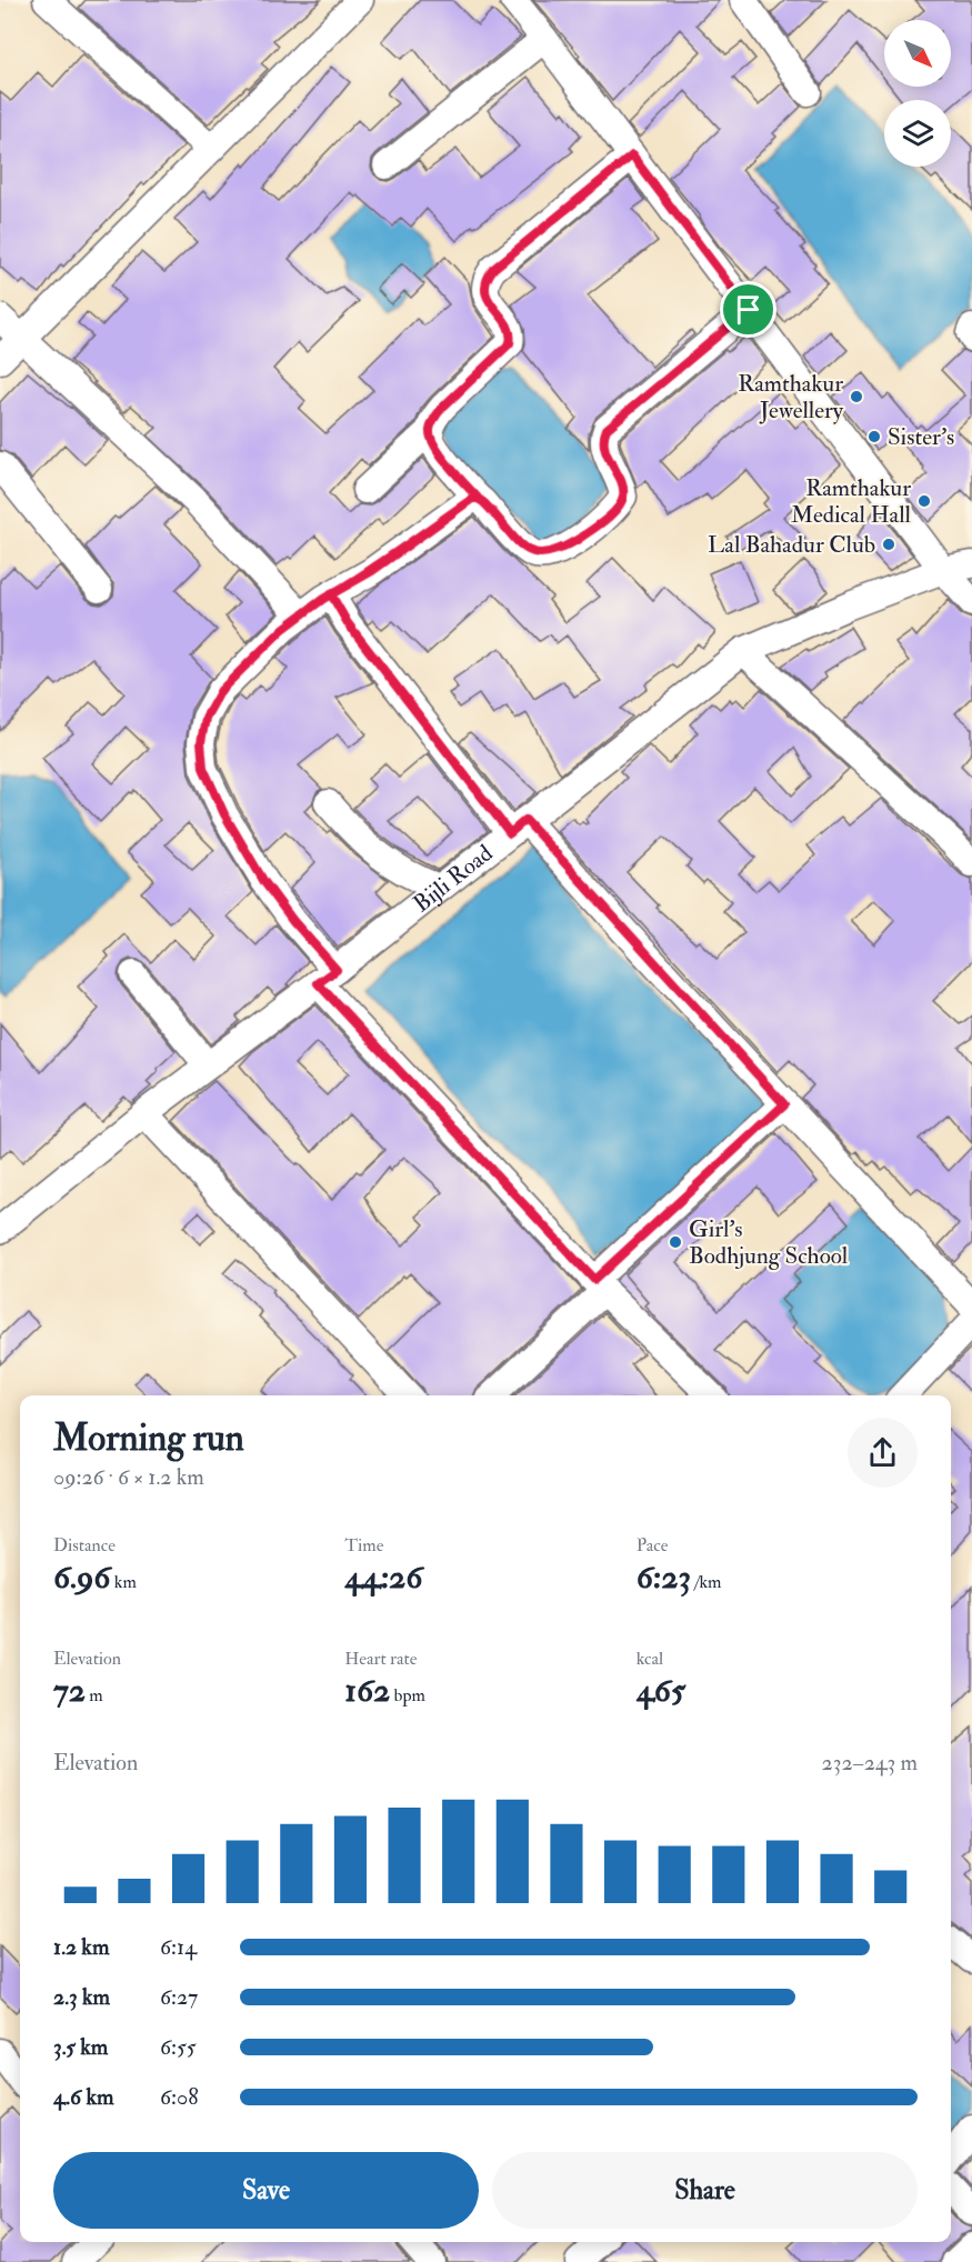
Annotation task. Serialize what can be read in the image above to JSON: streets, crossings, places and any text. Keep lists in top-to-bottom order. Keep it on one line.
{"streets":{"street":["Bijli Road"]},"places":["Ramthakur Jewellery","Sister's","Ramthakur Medical Hall","Lal Bahadur Club","Girl's Bodhjung School"],"north":"bottom right","page":{"heading":["Morning run","09:26 · 6 × 1.2 km"],"stats":[["Distance","6.96 km"],["Time","44:26"],["Pace","6:23 /km"],["Elevation","72 m"],["Heart rate","162 bpm"],["kcal","465"]],"chart":["Elevation","232–243 m"],"list":[{"name":"1.2 km","note":"6:14"},{"name":"2.3 km","note":"6:27"},{"name":"3.5 km","note":"6:55"},{"name":"4.6 km","note":"6:08"}],"buttons":["Save","Share"]}}
